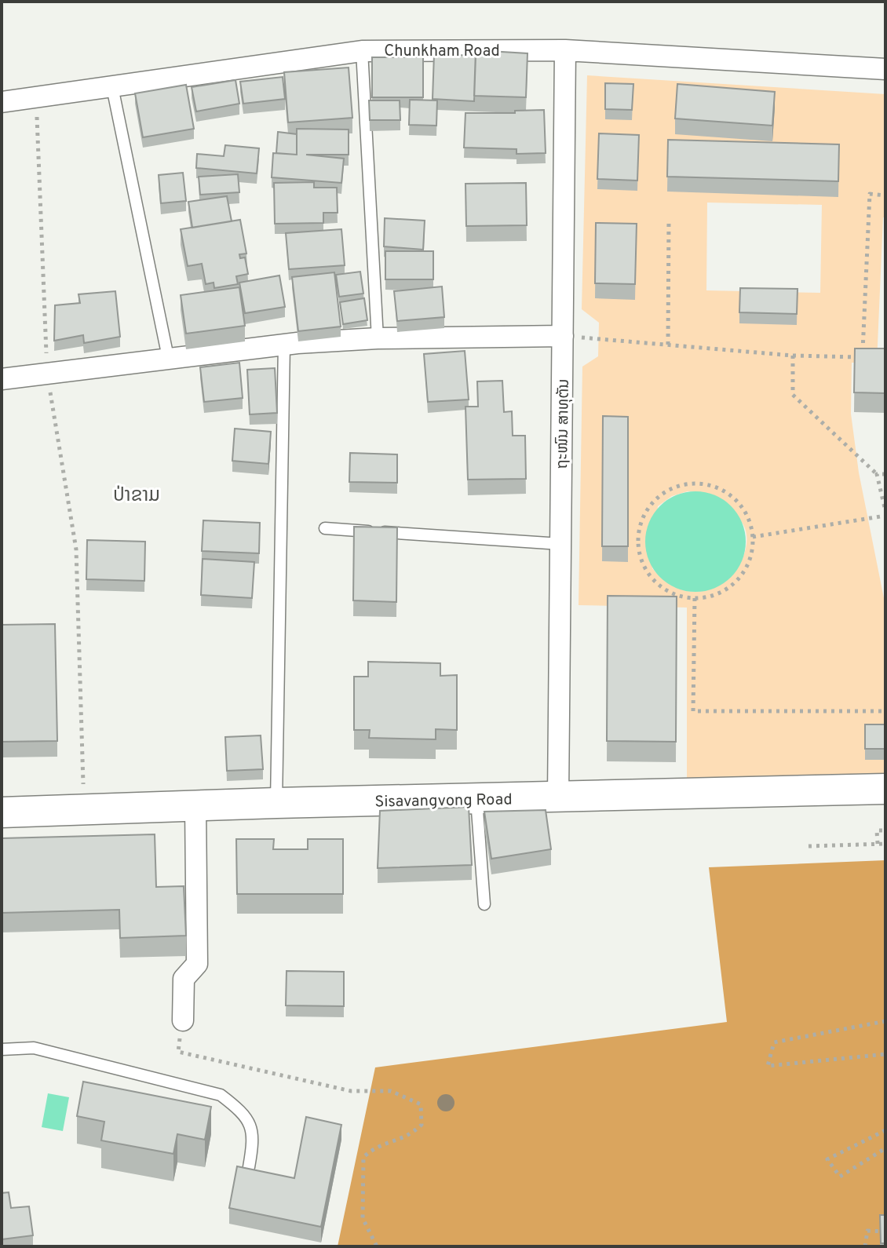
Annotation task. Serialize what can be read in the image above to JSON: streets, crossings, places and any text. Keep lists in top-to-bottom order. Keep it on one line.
{"streets":{"main road":["Sisavangvong Road"],"street":["Chunkham Road","ຖະໜົນ ສາທຸຕັນ"]},"crossings":[["Chunkham Road","ຖະໜົນ ສາທຸຕັນ"],["ຖະໜົນ ສາທຸຕັນ","Sisavangvong Road"]],"districts":["ປ່າຂາມ"]}
